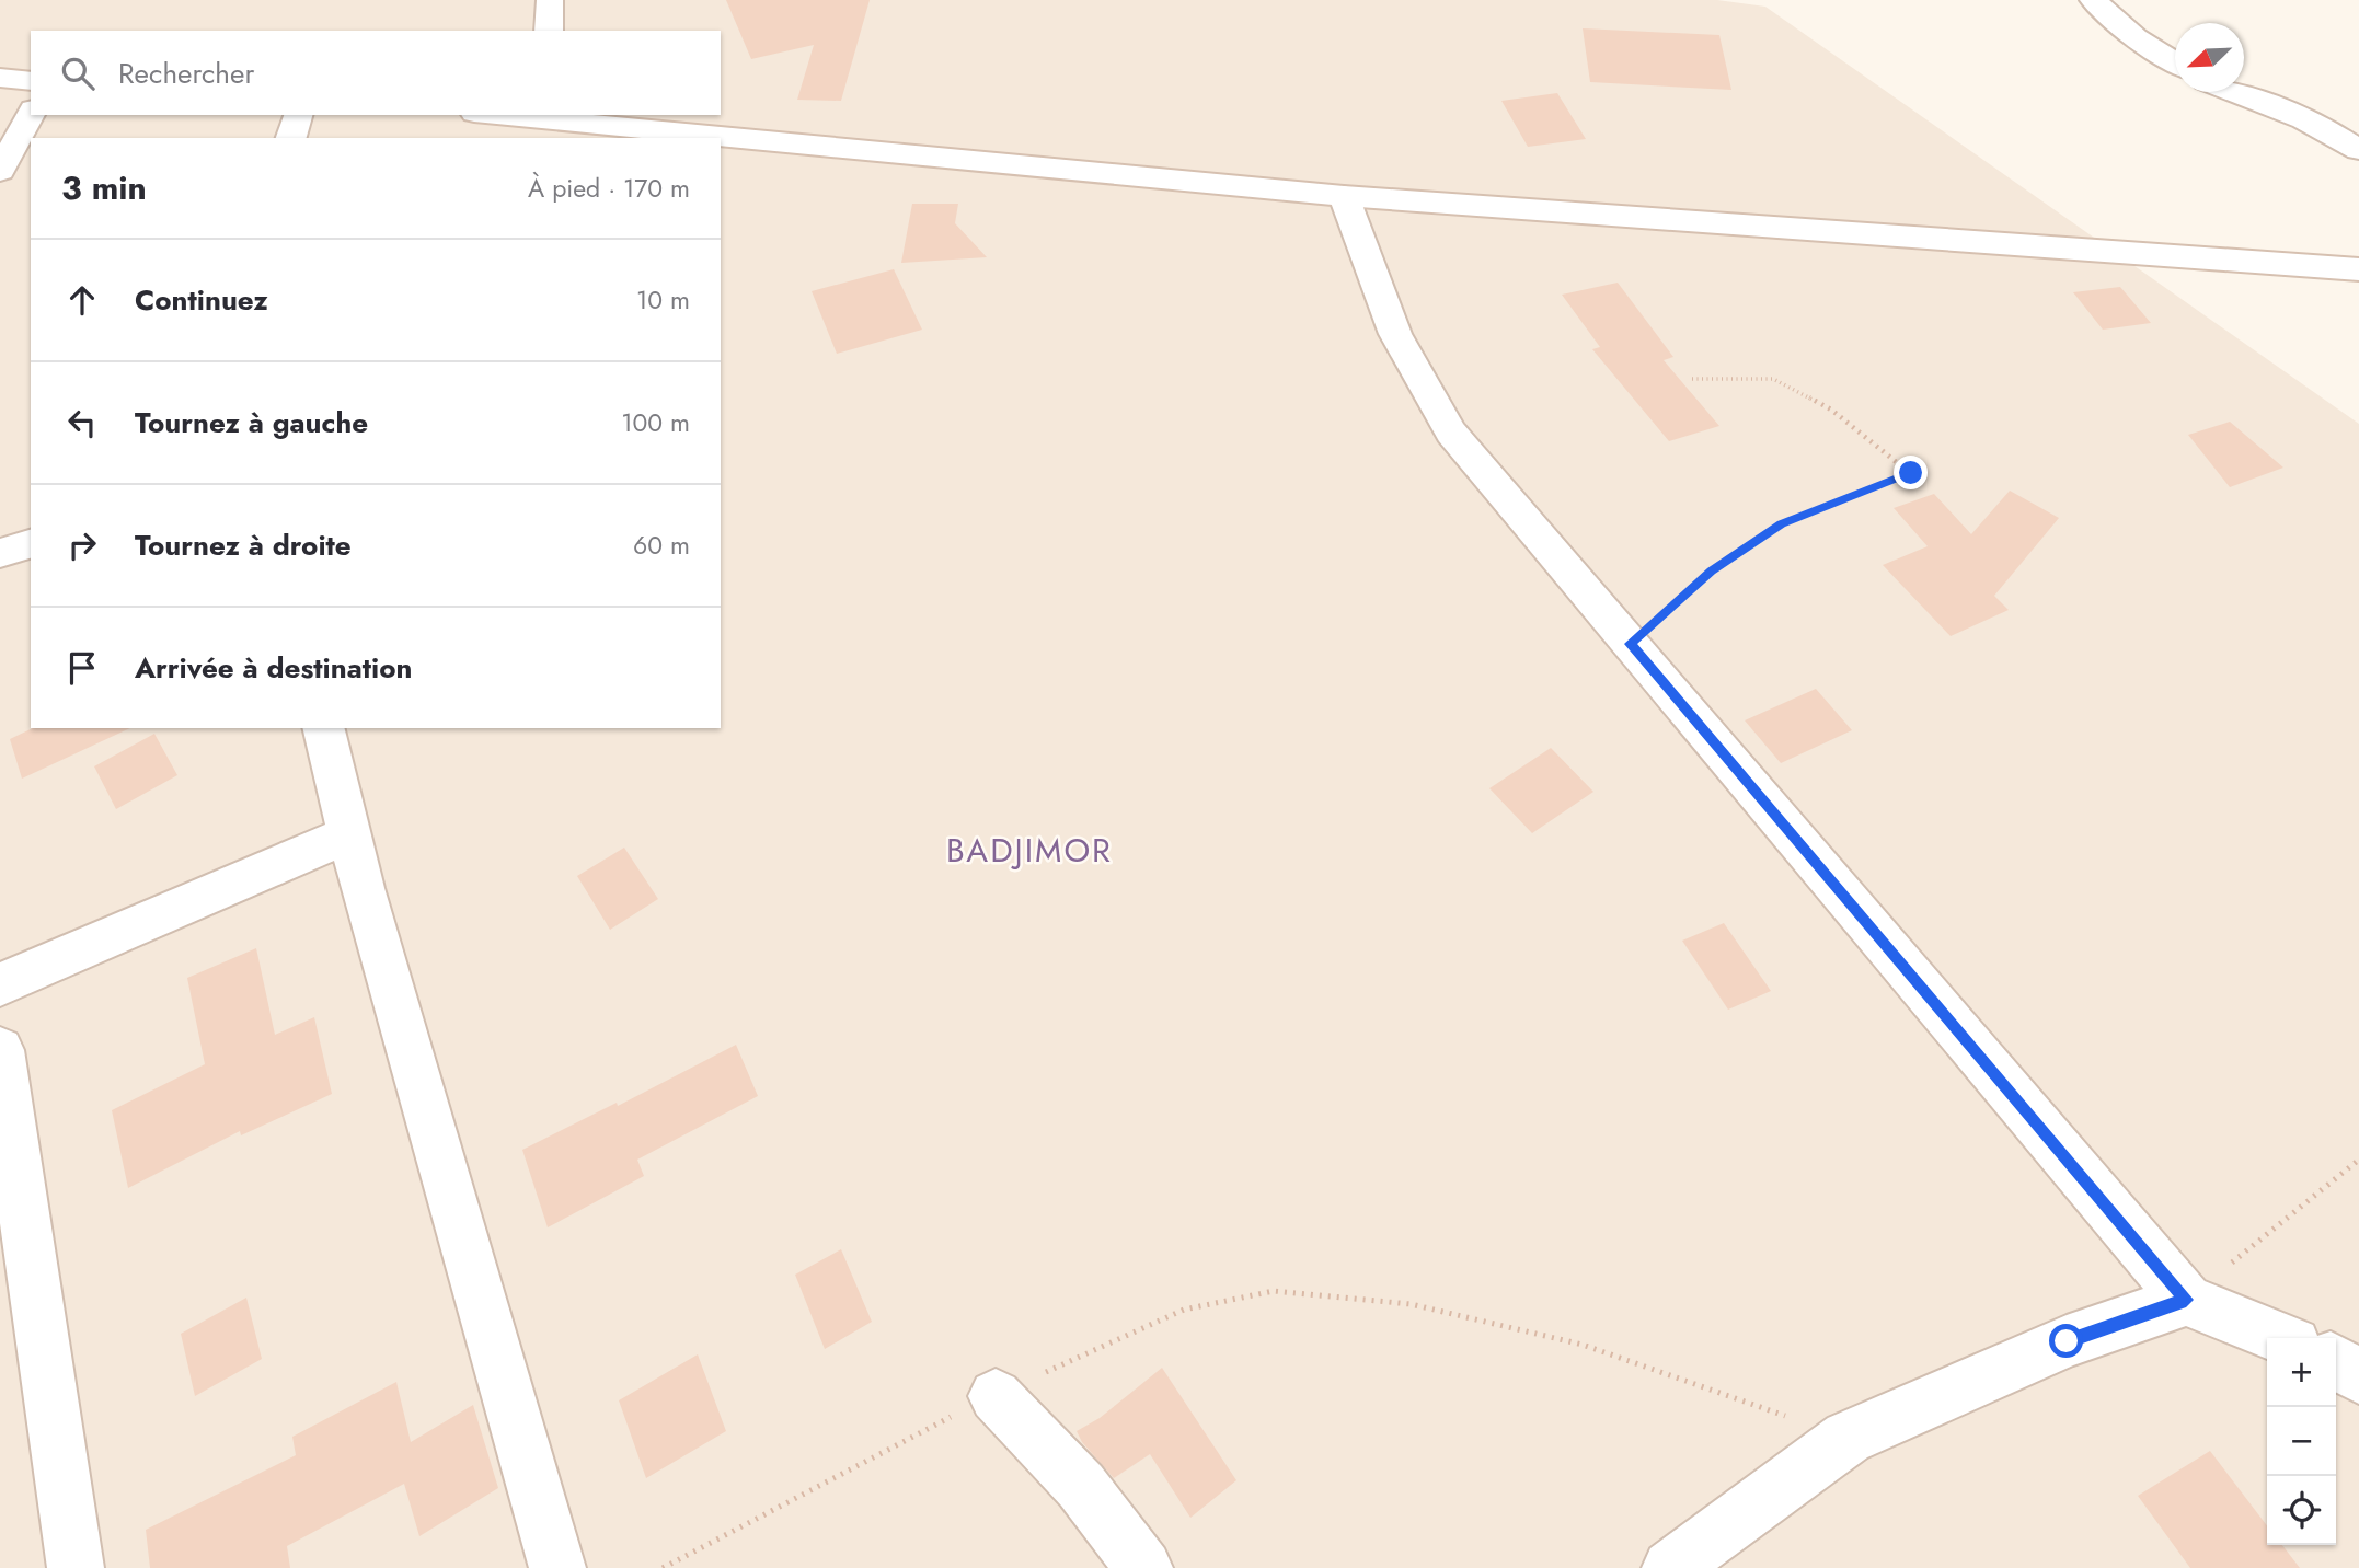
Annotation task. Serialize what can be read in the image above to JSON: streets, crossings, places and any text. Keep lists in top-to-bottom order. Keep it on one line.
{"districts":["BADJIMOR"],"north":"bottom left","page":{"search":"Rechercher","heading":["3 min","À pied · 170 m"],"list":[["Continuez","10 m"],["Tournez à gauche","100 m"],["Tournez à droite","60 m"],"Arrivée à destination"],"map_buttons":["+","−"]}}
